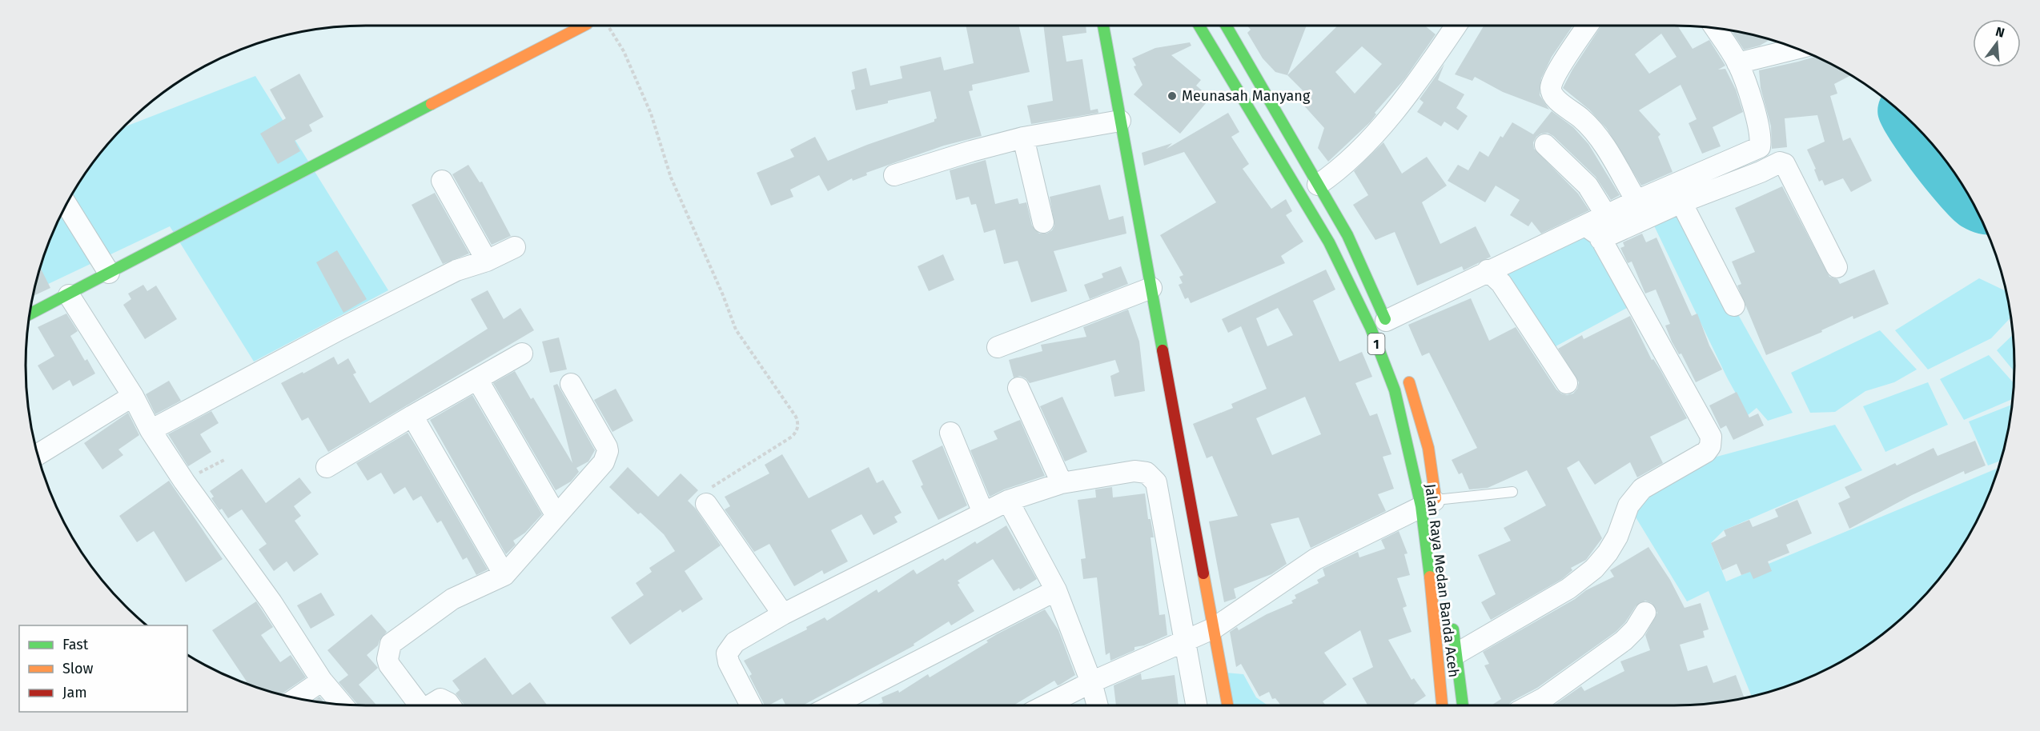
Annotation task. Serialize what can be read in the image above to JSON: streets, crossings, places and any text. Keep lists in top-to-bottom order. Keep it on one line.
{"streets":{"main road":["1","Jalan Raya Medan Banda Aceh"]},"places":["Meunasah Manyang"],"legend":["Fast","Slow","Jam"],"north":"top"}
